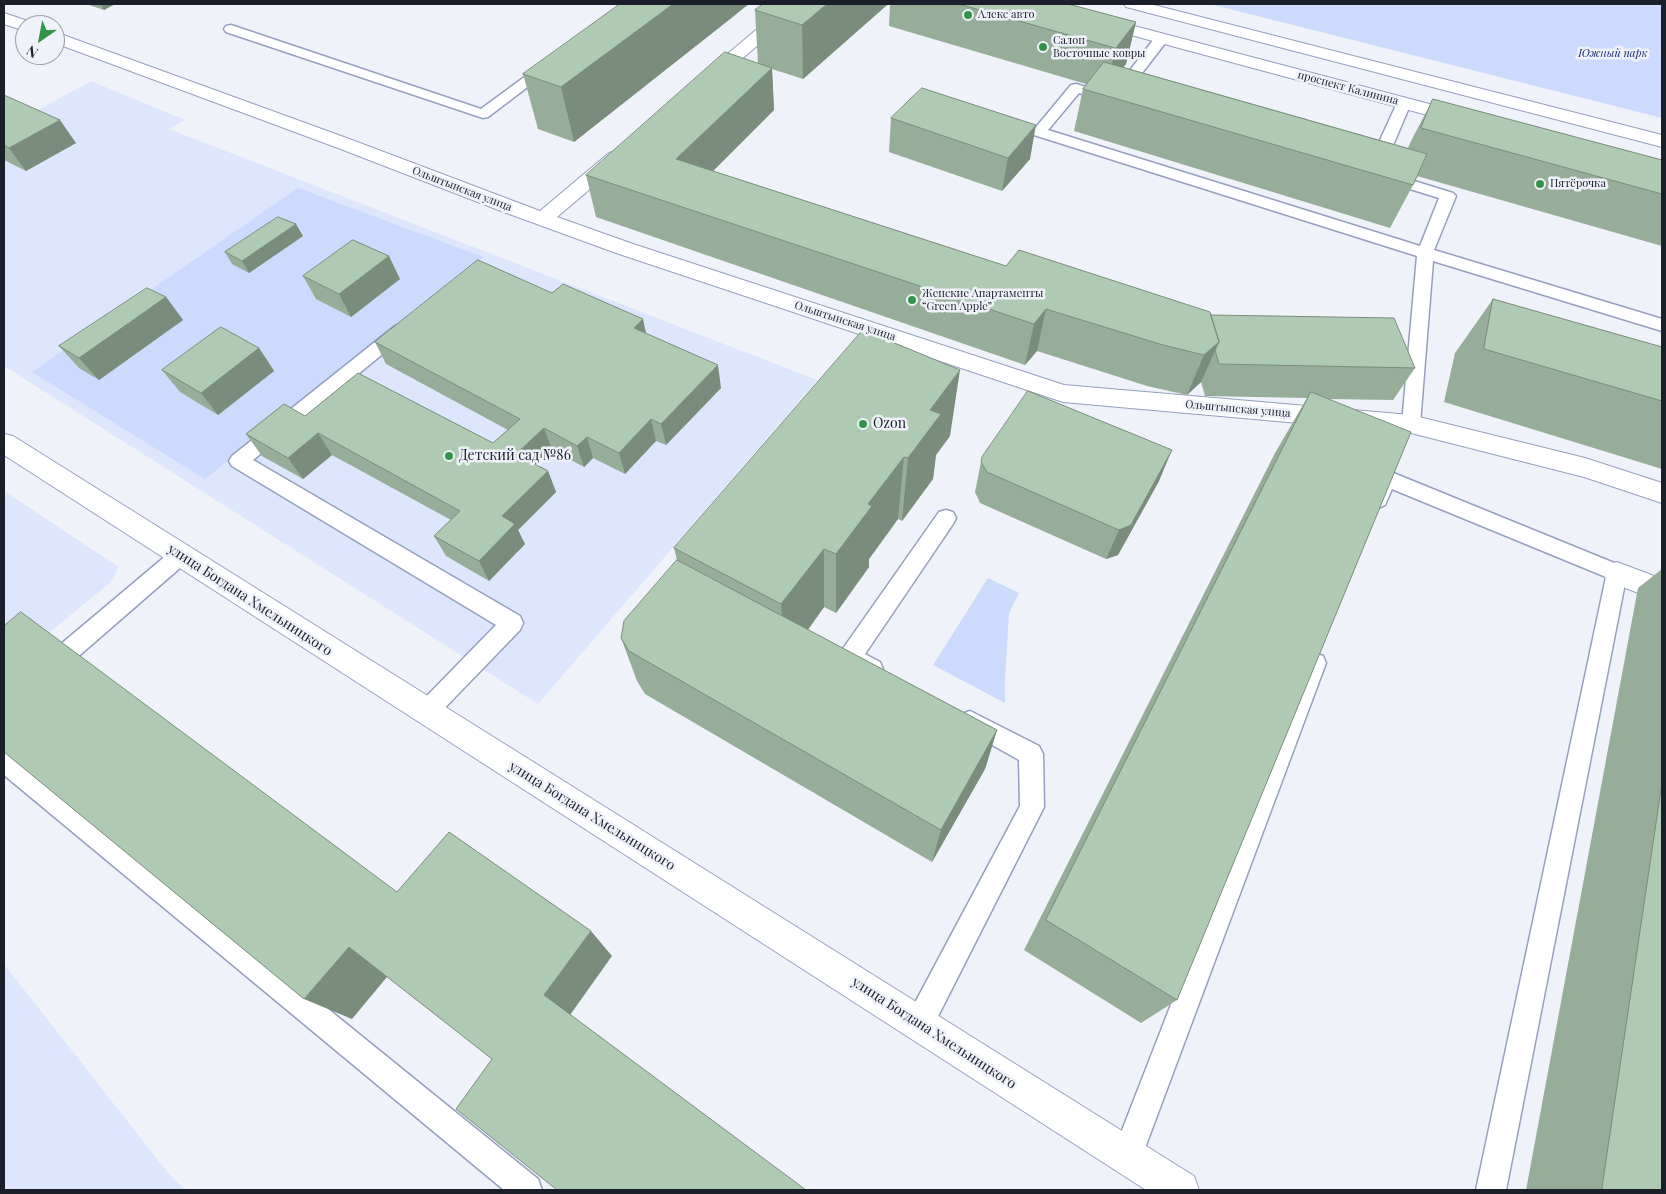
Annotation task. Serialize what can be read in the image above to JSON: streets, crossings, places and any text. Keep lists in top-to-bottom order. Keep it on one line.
{"streets":{"street":["проспект Калинина","Ольштынская улица","улица Богдана Хмельницкого"]},"parks":["Южный парк"],"places":["Алекс авто","Салон Восточные ковры","Пятёрочка","Женские Апартаменты “Green Apple”","Ozon","Детский сад №86"],"north":"bottom left"}
